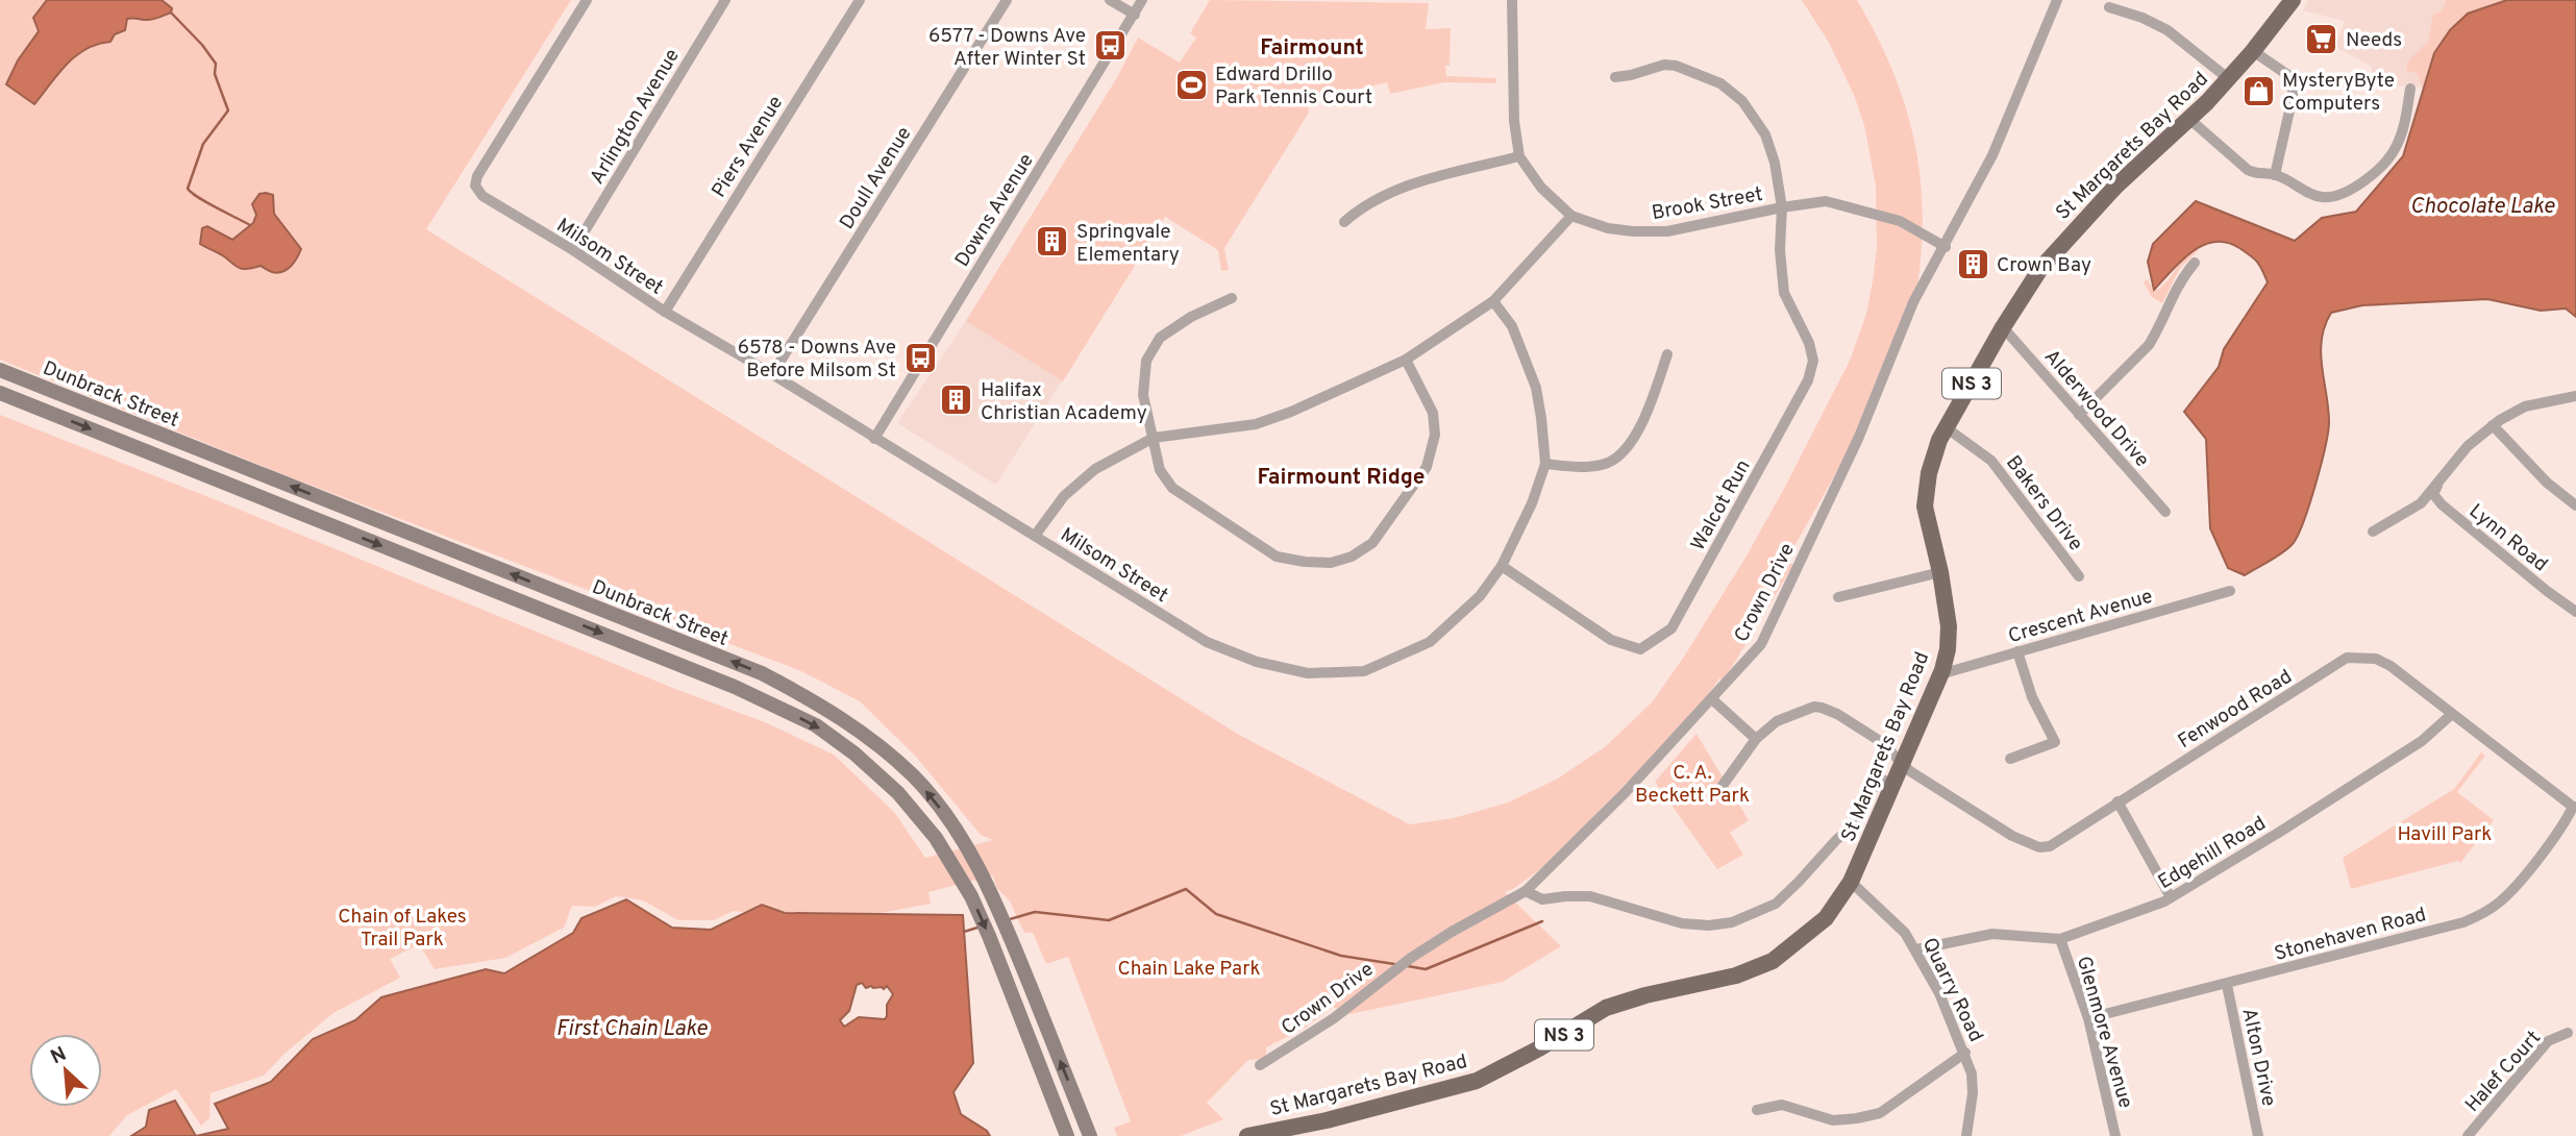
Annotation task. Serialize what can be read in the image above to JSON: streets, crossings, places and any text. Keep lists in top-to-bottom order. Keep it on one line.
{"streets":{"main road":["St Margarets Bay Road","NS 3","Dunbrack Street"],"street":["Arlington Avenue","Piers Avenue","Doull Avenue","Brook Street","Downs Avenue","Milsom Street","Alderwood Drive","Bakers Drive","Walcot Run","Lynn Road","Crown Drive","Crescent Avenue","Fenwood Road","Edgehill Road","Stonehaven Road","Quarry Road","Glenmore Avenue","Alton Drive","Halef Court"]},"crossings":[["Arlington Avenue","Milsom Street"],["St Margarets Bay Road","Alderwood Drive"],["St Margarets Bay Road","Bakers Drive"],["St Margarets Bay Road","Crescent Avenue"],["St Margarets Bay Road","Fenwood Road"],["St Margarets Bay Road","Quarry Road"],["Piers Avenue","Milsom Street"],["Doull Avenue","Milsom Street"],["Brook Street","Walcot Run"],["Brook Street","Crown Drive"],["Downs Avenue","Milsom Street"],["Milsom Street","Walcot Run"],["Fenwood Road","Edgehill Road"],["Fenwood Road","Stonehaven Road"],["Edgehill Road","Quarry Road"],["Edgehill Road","Glenmore Avenue"],["Stonehaven Road","Glenmore Avenue"],["Stonehaven Road","Alton Drive"]],"districts":["Fairmount","Fairmount Ridge"],"water":["Chocolate Lake","First Chain Lake"],"parks":["C. A. Beckett Park","Havill Park","Chain of Lakes Trail Park","Chain Lake Park"],"places":{"supermarket":["Needs"],"bus stop":["6577 - Downs Ave After Winter St","6578 - Downs Ave Before Milsom St"],"sports":["Edward Drillo Park Tennis Court"],"shop":["MysteryByte Computers"],"building":["Springvale Elementary","Crown Bay","Halifax Christian Academy"]},"north":"top left"}
